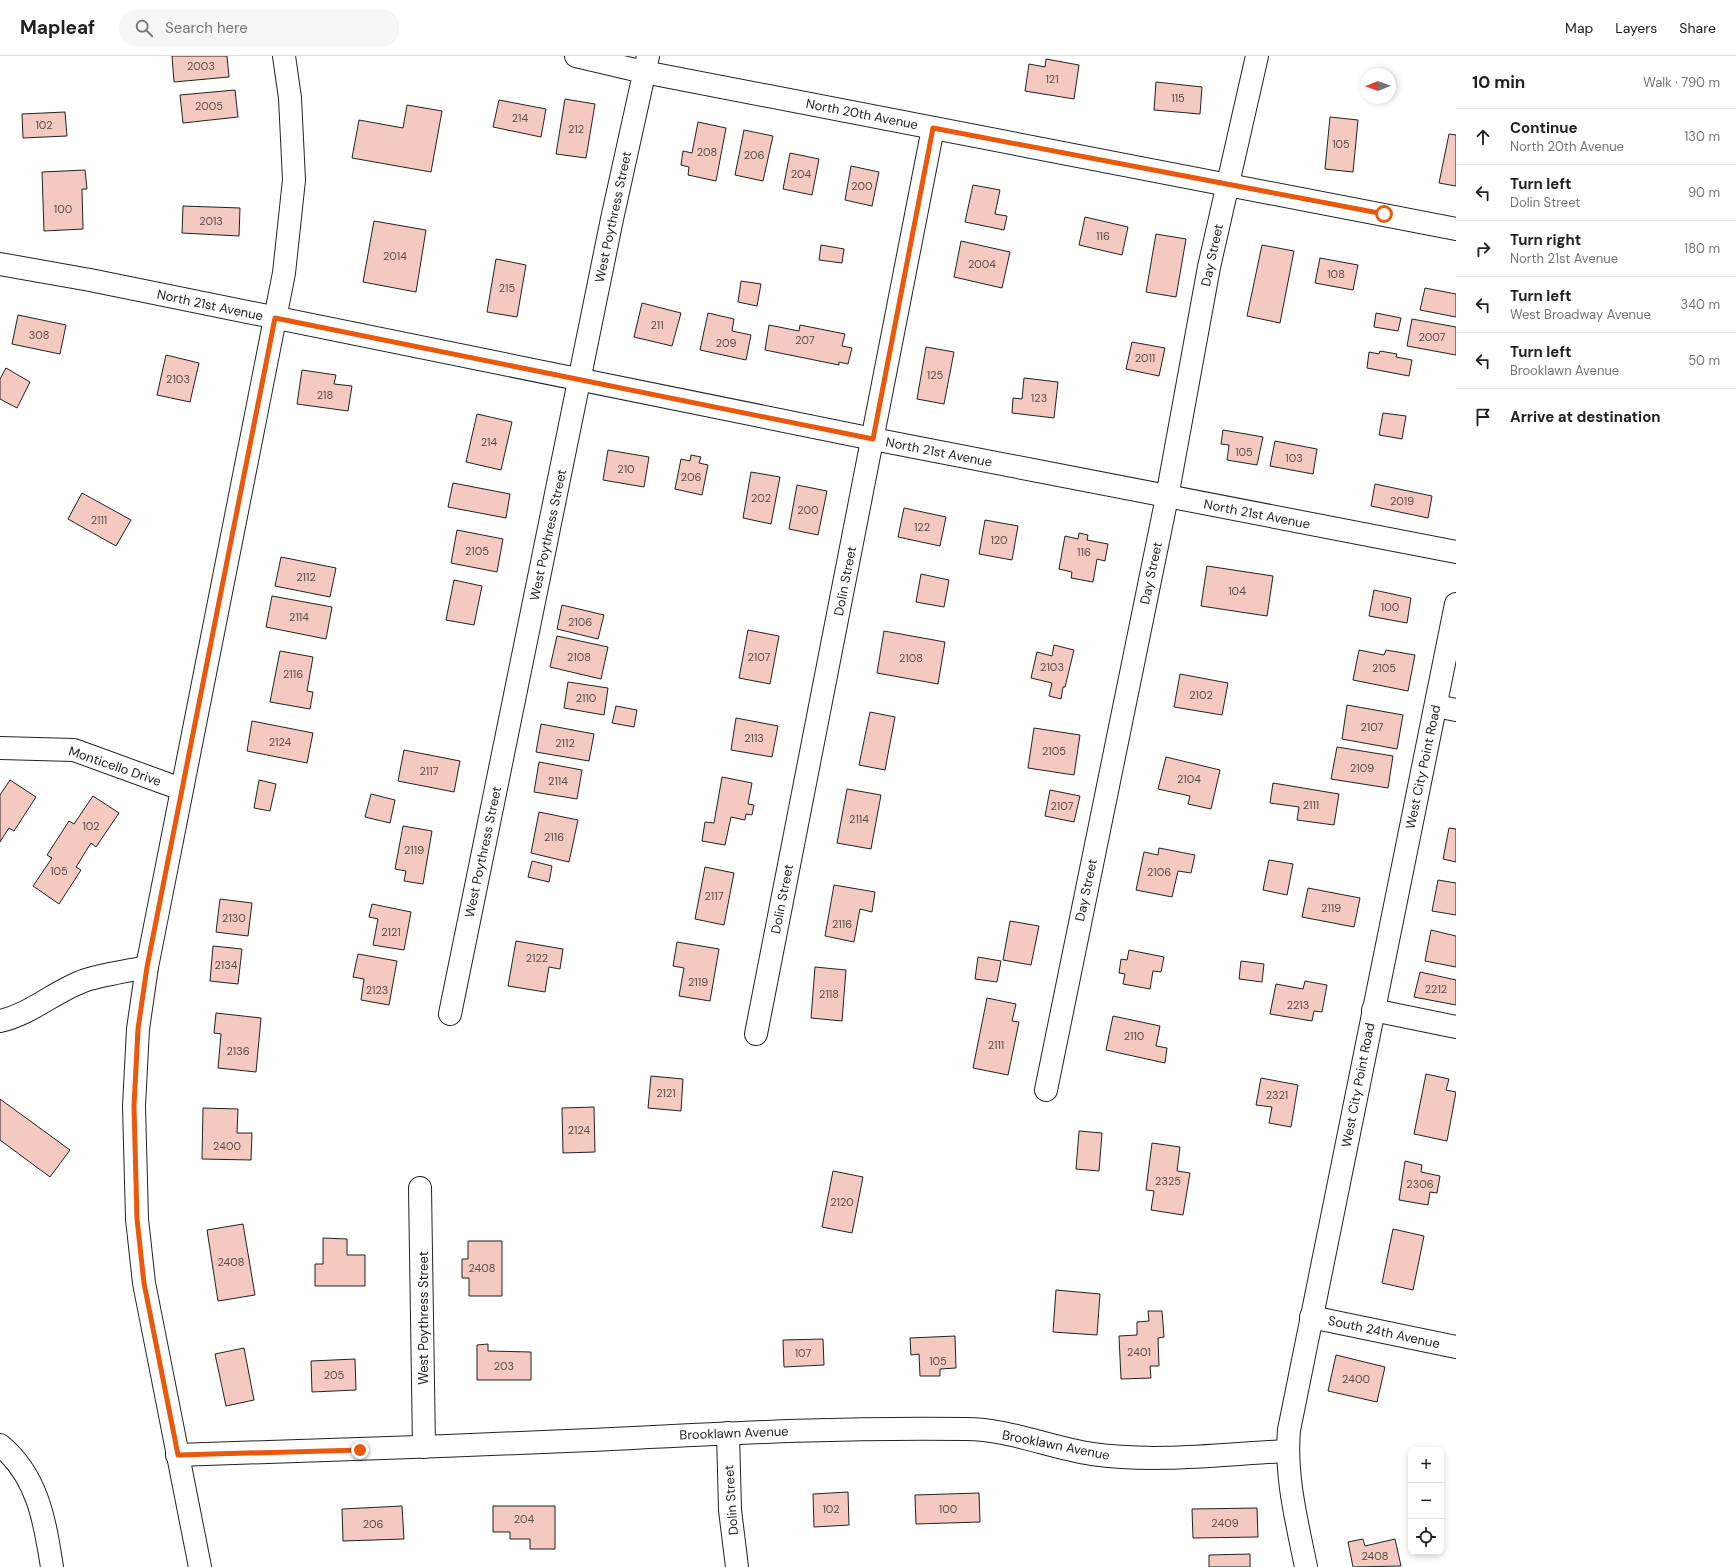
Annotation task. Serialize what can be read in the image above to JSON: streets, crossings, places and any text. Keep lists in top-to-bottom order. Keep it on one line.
{"streets":{"street":["North 20th Avenue","West Poythress Street","Day Street","North 21st Avenue","Dolin Street","Monticello Drive","West City Point Road","South 24th Avenue","Brooklawn Avenue"]},"crossings":[["North 20th Avenue","West Poythress Street"],["North 20th Avenue","Day Street"],["North 20th Avenue","Dolin Street"],["West Poythress Street","North 21st Avenue"],["West Poythress Street","Brooklawn Avenue"],["Day Street","North 21st Avenue"],["North 21st Avenue","Dolin Street"],["Dolin Street","Brooklawn Avenue"],["West City Point Road","South 24th Avenue"],["West City Point Road","Brooklawn Avenue"]],"house_numbers":["2003","121","115","2005","214","102","212","105","208","206","204","200","100","2013","116","2014","2004","108","215","211","308","2007","207","209","2011","125","2103","218","123","214","105","103","210","206","202","2019","200","2111","122","120","2105","116","2112","104","100","2114","2106","2108","2107","2108","2103","2105","2116","2102","2110","2107","2113","2124","2112","2105","2109","2117","2104","2114","2111","2107","2114","102","2116","2119","105","2106","2117","2119","2130","2116","2121","2122","2134","2119","2212","2123","2118","2213","2110","2111","2136","2121","2321","2124","2400","2325","2306","2120","2408","2408","2401","107","105","203","205","2400","102","100","204","2409","206","2408"],"north":"left","page":{"header":"Mapleaf","search":"Search here","nav":["Map","Layers","Share"],"heading":["10 min","Walk · 790 m"],"list":[["Continue","North 20th Avenue","130 m"],["Turn left","Dolin Street","90 m"],["Turn right","North 21st Avenue","180 m"],["Turn left","West Broadway Avenue","340 m"],["Turn left","Brooklawn Avenue","50 m"],"Arrive at destination"],"map_buttons":["+","−"]}}
